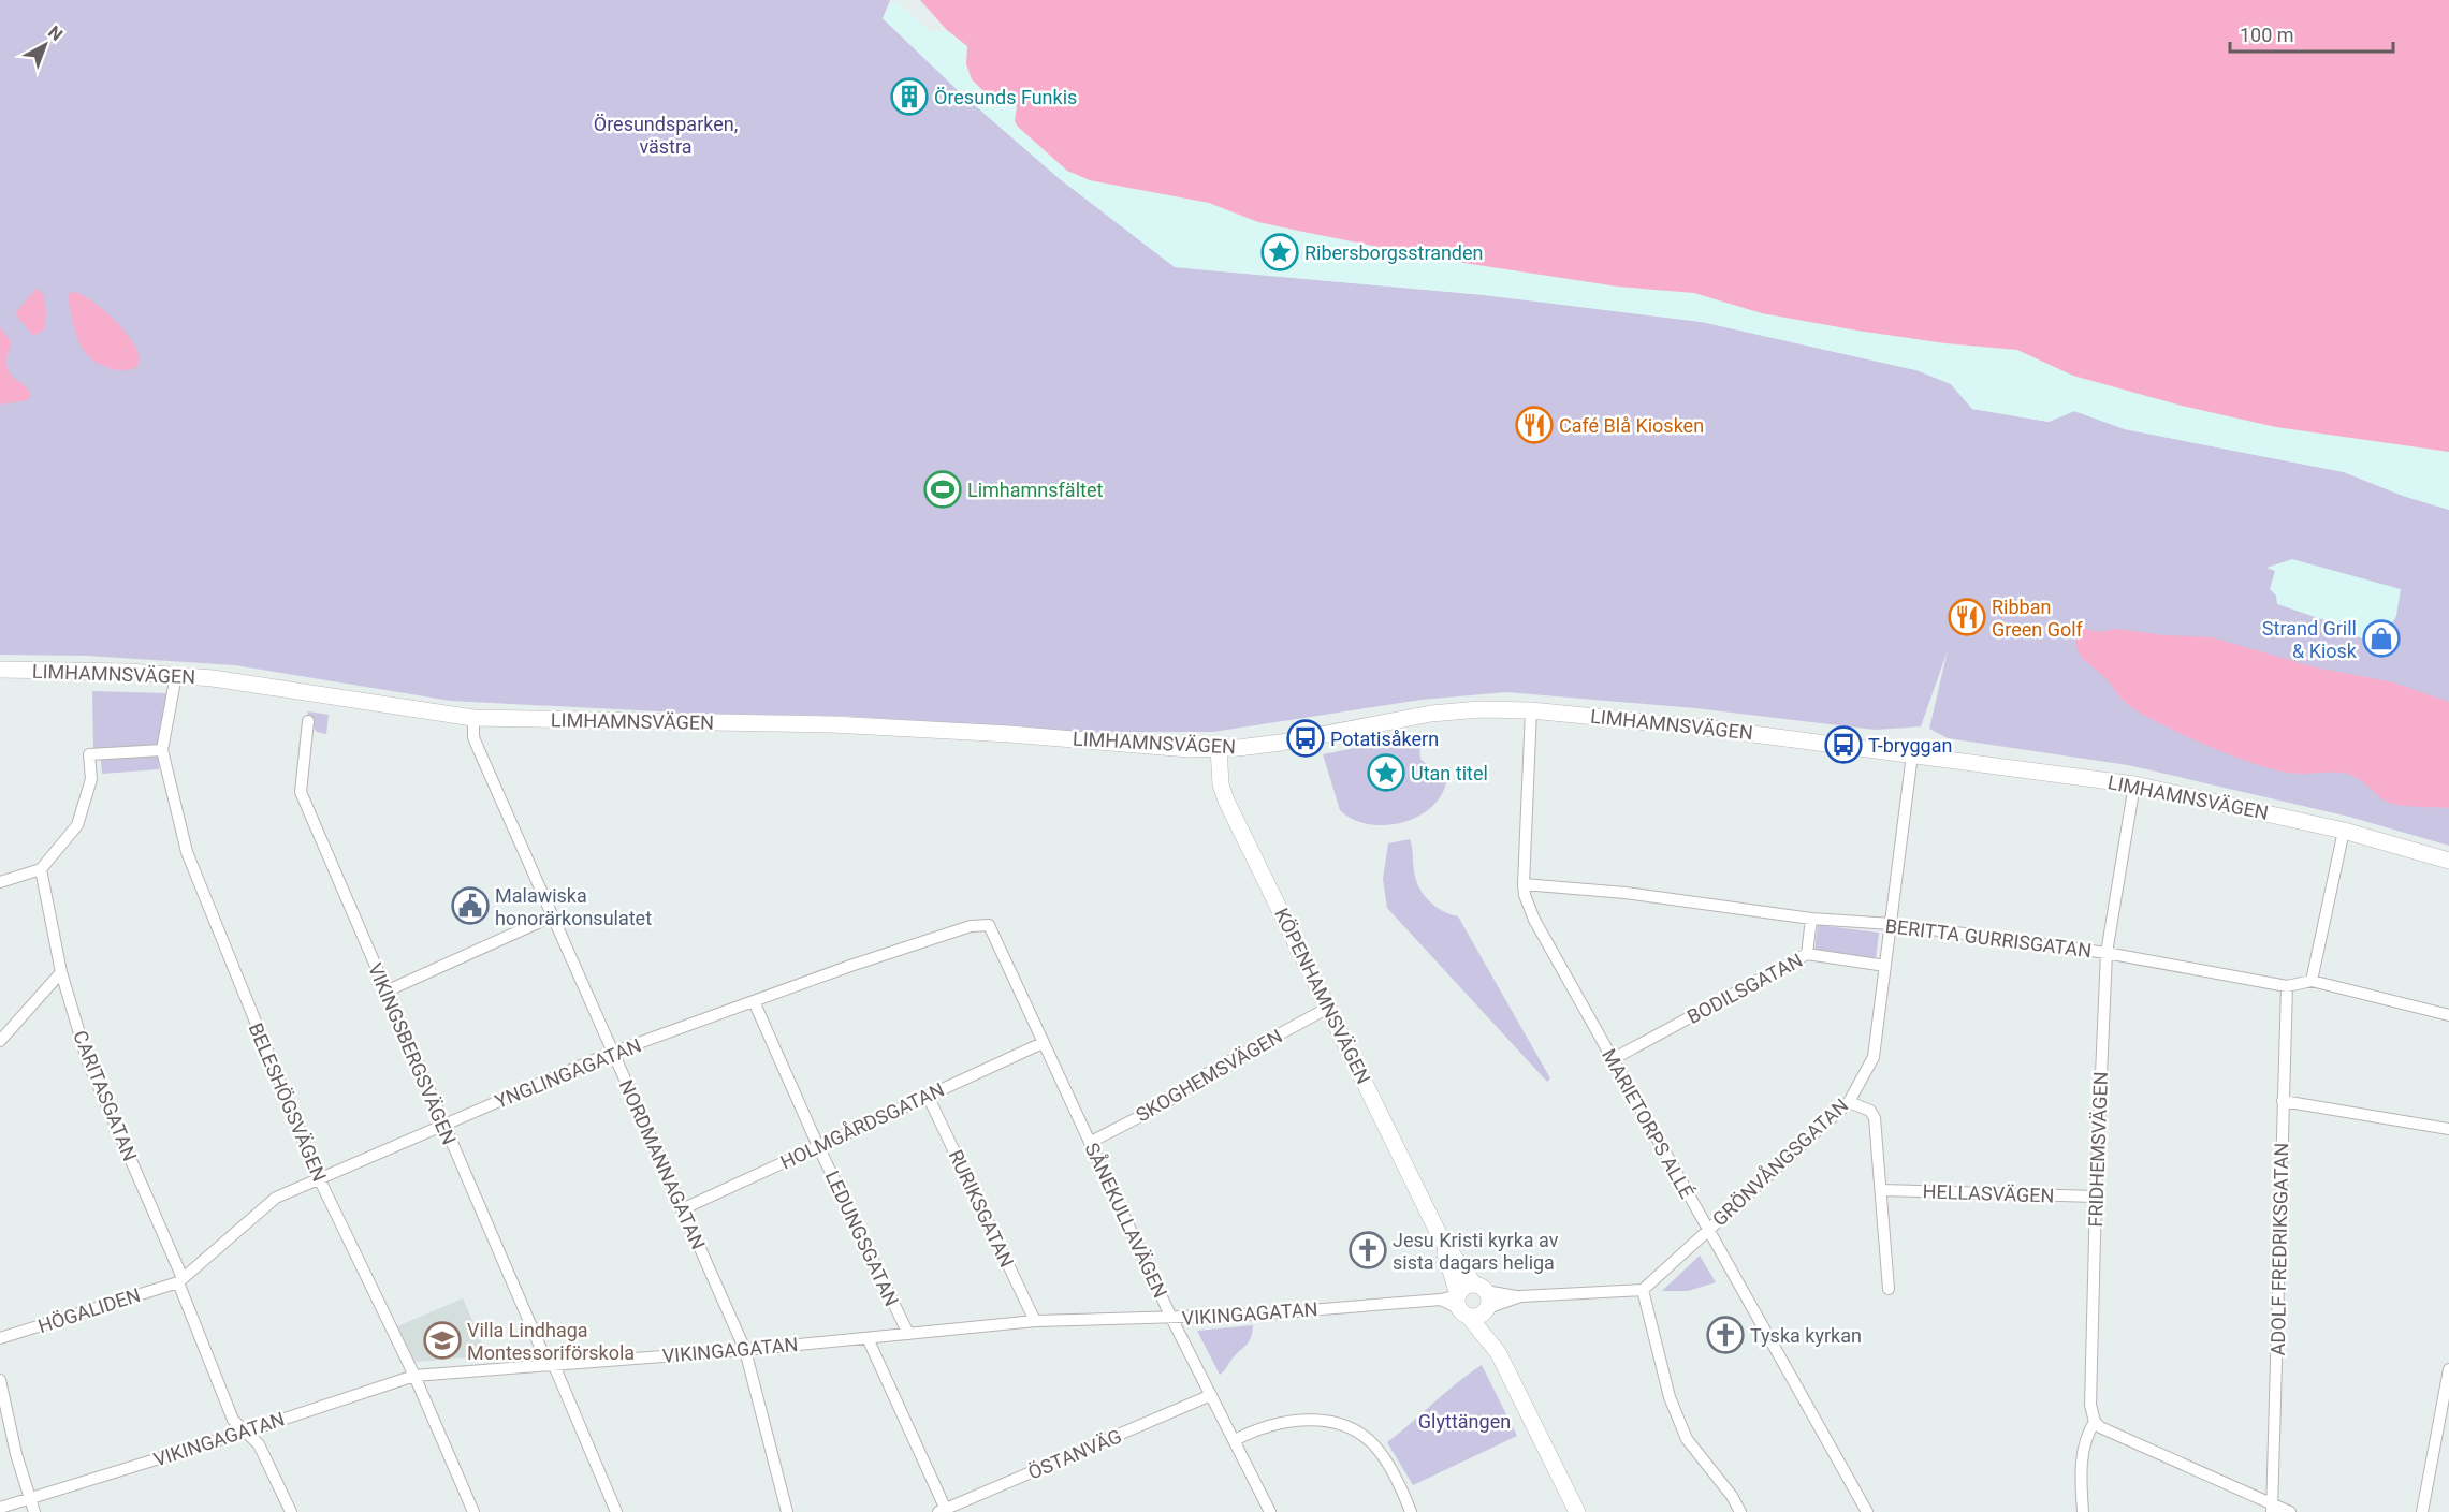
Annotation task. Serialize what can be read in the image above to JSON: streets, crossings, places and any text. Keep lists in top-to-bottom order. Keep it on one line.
{"streets":{"main road":["LIMHAMNSVÄGEN","KÖPENHAMNSVÄGEN"],"street":["BERITTA GURRISGATAN","BODILSGATAN","VIKINGSBERGSVÄGEN","YNGLINGAGATAN","SKOGHEMSVÄGEN","CARITASGATAN","BELESHÖGSVÄGEN","MARIETORPS ALLÉ","HOLMGÅRDSGATAN","FRIDHEMSVÄGEN","GRÖNVÅNGSGATAN","NORDMANNAGATAN","HELLASVÄGEN","RURIKSGATAN","SÅNEKULLAVÄGEN","LEDUNGSGATAN","ADOLF FREDRIKSGATAN","HÖGALIDEN","VIKINGAGATAN","ÖSTANVÄG"]},"crossings":[["LIMHAMNSVÄGEN","KÖPENHAMNSVÄGEN"],["LIMHAMNSVÄGEN","BELESHÖGSVÄGEN"],["LIMHAMNSVÄGEN","MARIETORPS ALLÉ"],["LIMHAMNSVÄGEN","FRIDHEMSVÄGEN"],["LIMHAMNSVÄGEN","GRÖNVÅNGSGATAN"],["LIMHAMNSVÄGEN","NORDMANNAGATAN"],["BERITTA GURRISGATAN","MARIETORPS ALLÉ"],["BERITTA GURRISGATAN","FRIDHEMSVÄGEN"],["BERITTA GURRISGATAN","GRÖNVÅNGSGATAN"],["BERITTA GURRISGATAN","ADOLF FREDRIKSGATAN"],["BODILSGATAN","MARIETORPS ALLÉ"],["BODILSGATAN","GRÖNVÅNGSGATAN"],["KÖPENHAMNSVÄGEN","SKOGHEMSVÄGEN"],["KÖPENHAMNSVÄGEN","VIKINGAGATAN"],["VIKINGSBERGSVÄGEN","YNGLINGAGATAN"],["VIKINGSBERGSVÄGEN","VIKINGAGATAN"],["YNGLINGAGATAN","CARITASGATAN"],["YNGLINGAGATAN","BELESHÖGSVÄGEN"],["YNGLINGAGATAN","NORDMANNAGATAN"],["YNGLINGAGATAN","SÅNEKULLAVÄGEN"],["YNGLINGAGATAN","LEDUNGSGATAN"],["YNGLINGAGATAN","HÖGALIDEN"],["SKOGHEMSVÄGEN","SÅNEKULLAVÄGEN"],["CARITASGATAN","HÖGALIDEN"],["CARITASGATAN","VIKINGAGATAN"],["BELESHÖGSVÄGEN","VIKINGAGATAN"],["MARIETORPS ALLÉ","GRÖNVÅNGSGATAN"],["HOLMGÅRDSGATAN","NORDMANNAGATAN"],["HOLMGÅRDSGATAN","RURIKSGATAN"],["HOLMGÅRDSGATAN","SÅNEKULLAVÄGEN"],["HOLMGÅRDSGATAN","LEDUNGSGATAN"],["FRIDHEMSVÄGEN","HELLASVÄGEN"],["NORDMANNAGATAN","VIKINGAGATAN"],["RURIKSGATAN","VIKINGAGATAN"],["SÅNEKULLAVÄGEN","VIKINGAGATAN"],["SÅNEKULLAVÄGEN","ÖSTANVÄG"],["LEDUNGSGATAN","VIKINGAGATAN"]],"parks":["Öresundsparken, västra","Glyttängen"],"places":{"building":["Öresunds Funkis"],"place":["Ribersborgsstranden","Utan titel"],"restaurant":["Café Blå Kiosken","Ribban Green Golf"],"sports":["Limhamnsfältet"],"shop":["Strand Grill & Kiosk"],"bus stop":["Potatisåkern","T-bryggan"],"public building":["Malawiska honorärkonsulatet"],"church":["Jesu Kristi kyrka av sista dagars heliga","Tyska kyrkan"],"school or university":["Villa Lindhaga Montessoriförskola"]},"scale_bar":"100 m","north":"top right"}
